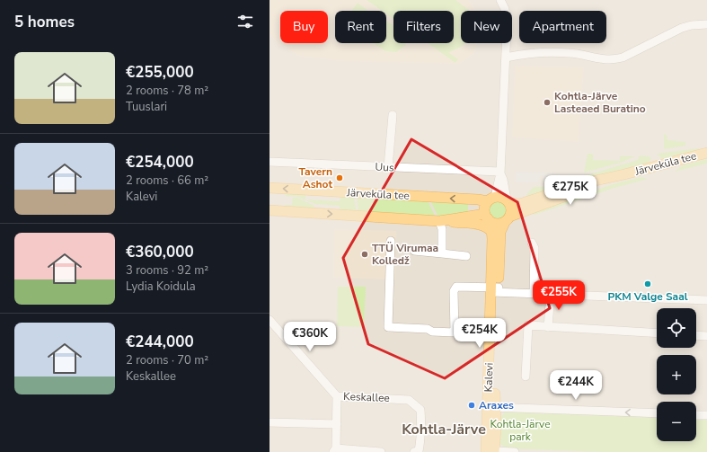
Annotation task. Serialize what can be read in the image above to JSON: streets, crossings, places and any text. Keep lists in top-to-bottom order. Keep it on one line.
{"streets":{"main road":["Järveküla tee","Kalevi"],"street":["Uus","Keskallee"]},"crossings":[["Järveküla tee","Kalevi"]],"districts":["Kohtla-Järve"],"parks":["Kohtla-Järve park"],"places":["Kohtla-Järve Lasteaed Buratino","Tavern Ashot","TTÜ Virumaa Kolledž","PKM Valge Saal","Araxes"],"page":{"heading":"5 homes","chip":["Buy","Rent","Filters","New","Apartment"],"list":[{"name":"€255,000","note":"2 rooms · 78 m² · Tuuslari"},{"name":"€254,000","note":"2 rooms · 66 m² · Kalevi"},{"name":"€360,000","note":"3 rooms · 92 m² · Lydia Koidula"},{"name":"€244,000","note":"2 rooms · 70 m² · Keskallee"}],"price":["€275K","€255K","€254K","€360K","€244K"],"map_buttons":["+","−"]}}
